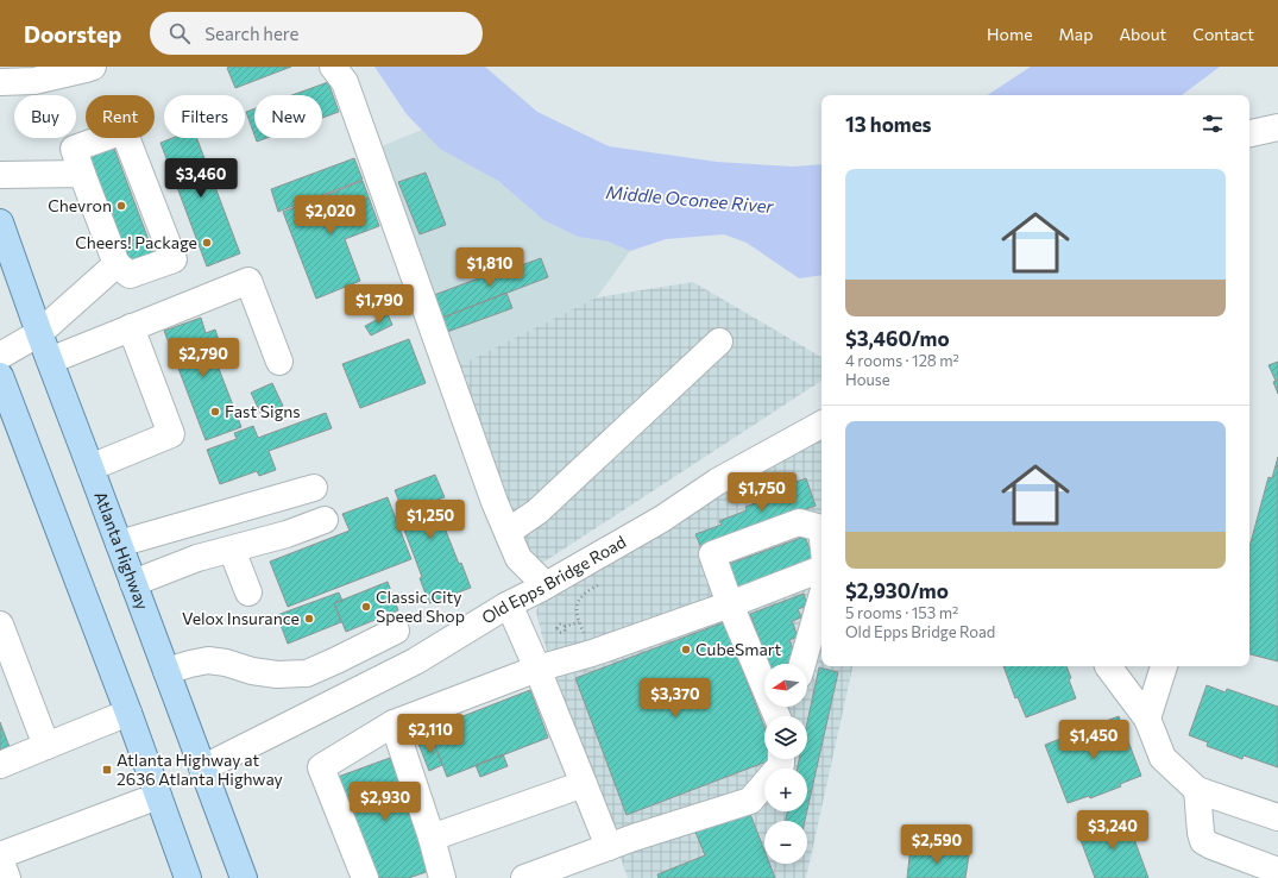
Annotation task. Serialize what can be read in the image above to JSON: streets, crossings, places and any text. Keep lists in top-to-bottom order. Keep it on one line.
{"streets":{"main road":["Atlanta Highway"],"street":["Old Epps Bridge Road"]},"crossings":[["Atlanta Highway","Old Epps Bridge Road"]],"water":["Middle Oconee River"],"places":{"other":["Chevron","Cheers! Package","Fast Signs","Classic City Speed Shop","Velox Insurance","CubeSmart"],"transit":["Atlanta Highway at 2636 Atlanta Highway"]},"north":"left","page":{"header":"Doorstep","search":"Search here","nav":["Home","Map","About","Contact"],"chip":["Buy","Rent","Filters","New"],"heading":"13 homes","list":[{"name":"$3,460/mo","note":"4 rooms · 128 m² · House"},{"name":"$2,930/mo","note":"5 rooms · 153 m² · Old Epps Bridge Road"}],"price":["$3,460","$2,020","$1,810","$1,790","$2,790","$1,750","$1,250","$3,370","$2,110","$1,450","$2,930","$3,240","$2,590"],"map_buttons":["+","−"]}}
